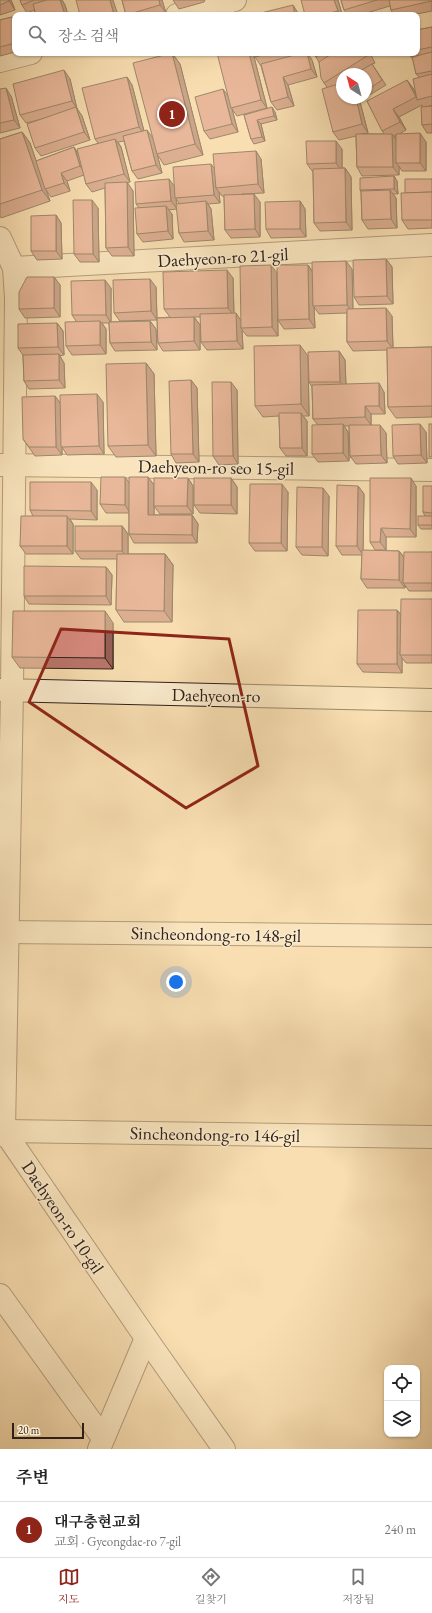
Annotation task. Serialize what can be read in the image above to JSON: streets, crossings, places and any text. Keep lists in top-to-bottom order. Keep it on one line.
{"streets":{"street":["Daehyeon-ro 21-gil","Daehyeon-ro seo 15-gil","Daehyeon-ro","Sincheondong-ro 148-gil","Sincheondong-ro 146-gil","Daehyeon-ro 10-gil"]},"crossings":[["Sincheondong-ro 146-gil","Daehyeon-ro 10-gil"]],"scale_bar":"20 m","north":"top left","page":{"search":"장소 검색","pins":"1","scale":"20 m","heading":"주변","list":[{"mark":"1","name":"대구충현교회","note":"교회 · Gyeongdae-ro 7-gil","value":"240 m"}],"nav":["지도","길찾기","저장됨"]}}
